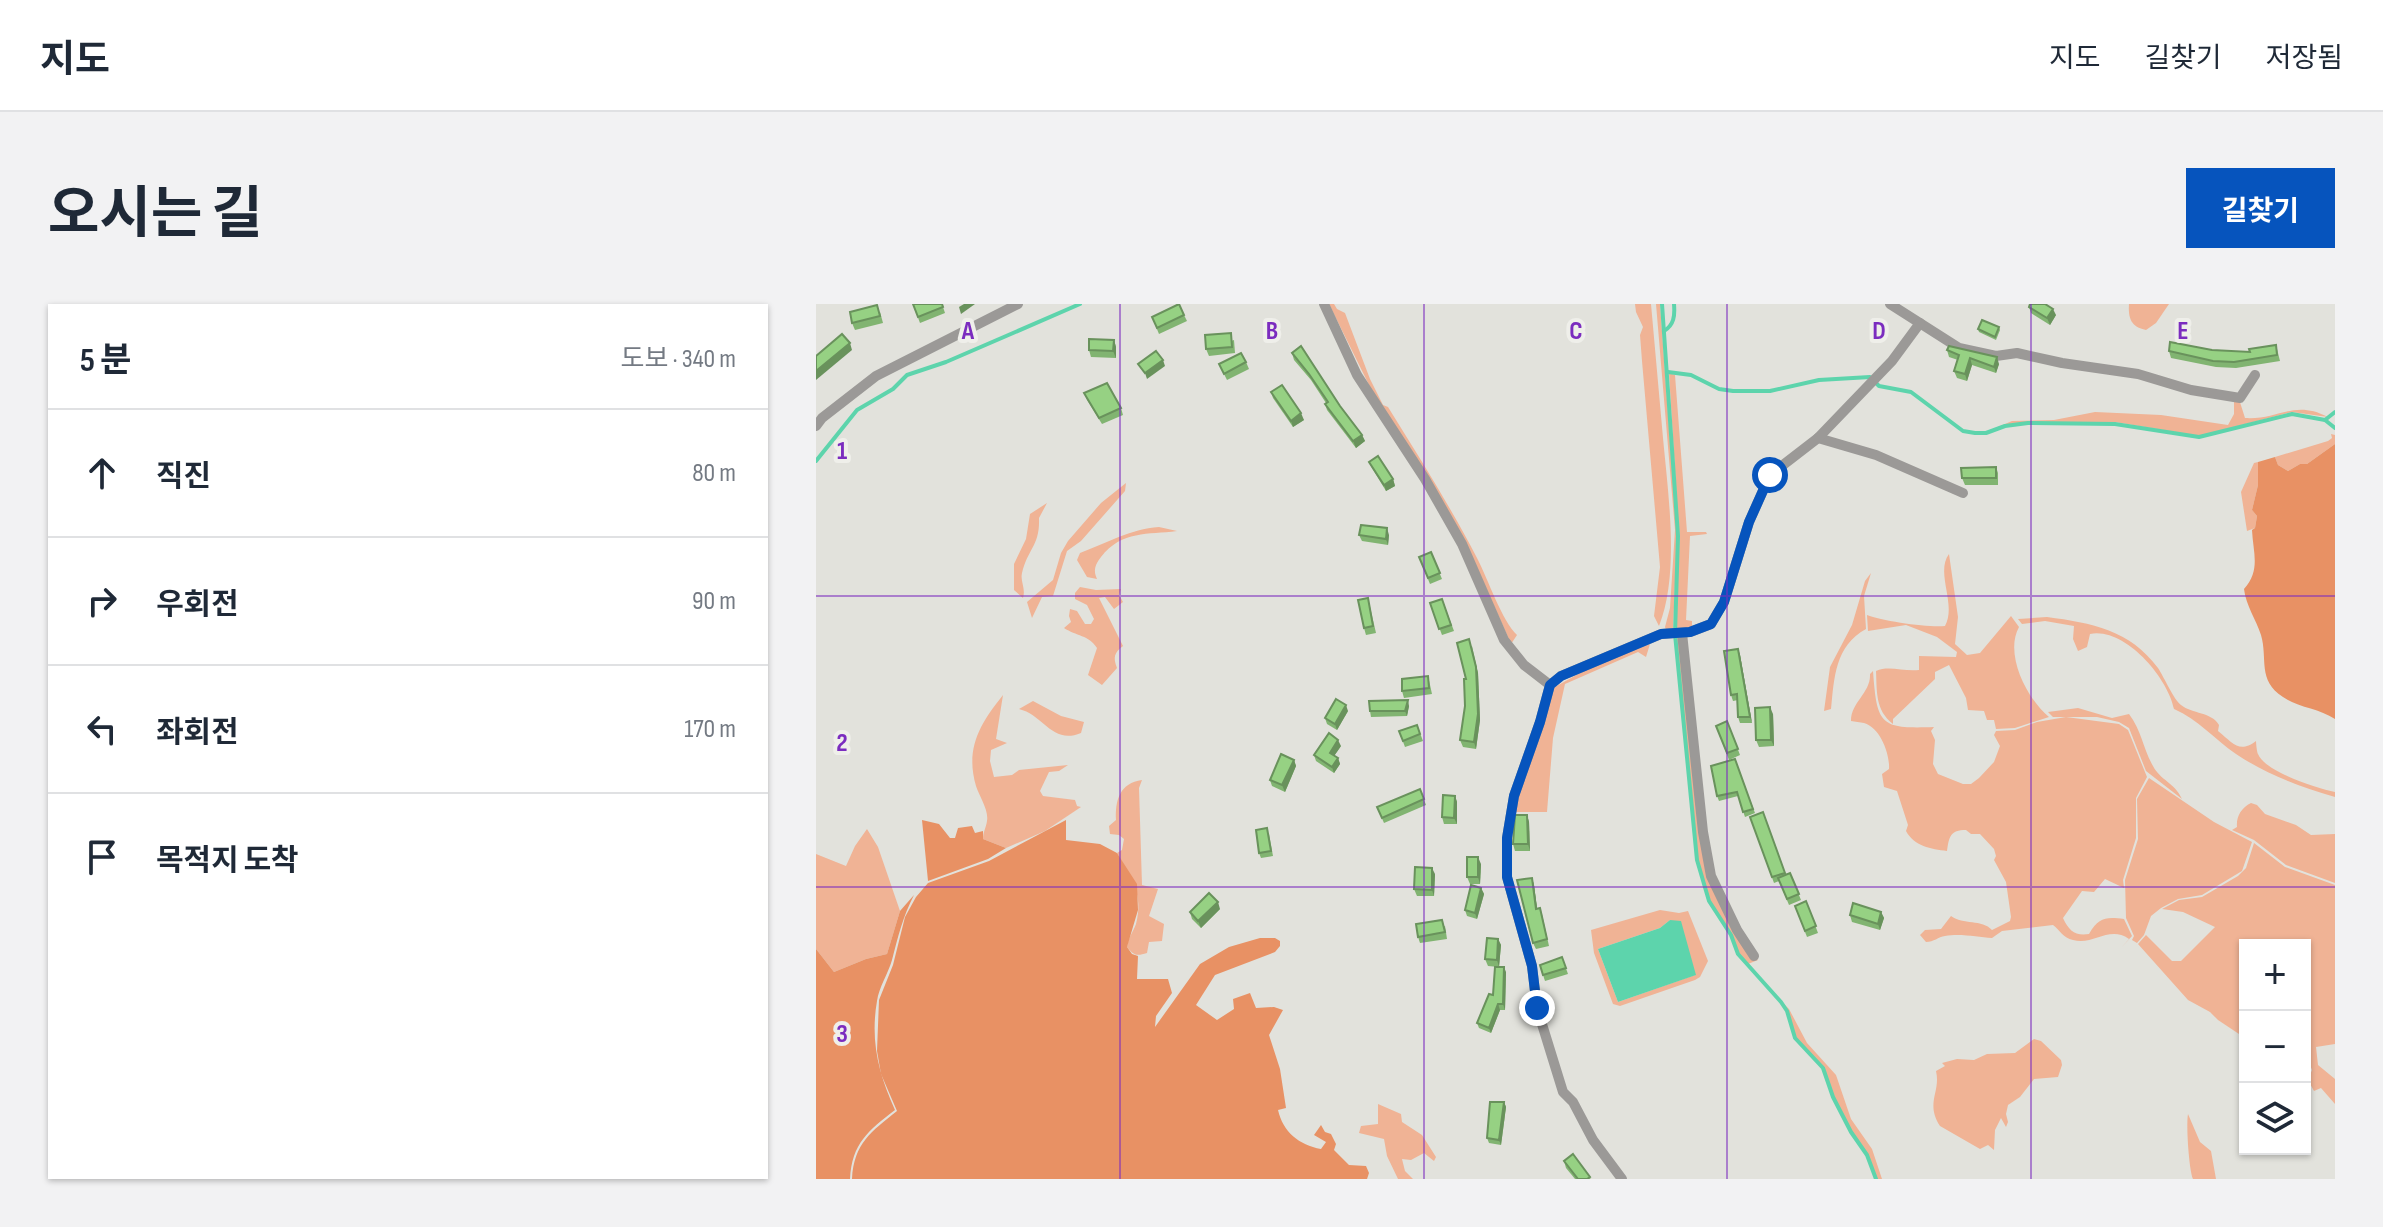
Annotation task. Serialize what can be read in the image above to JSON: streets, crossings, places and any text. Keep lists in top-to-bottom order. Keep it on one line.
{"page":{"header":"지도","nav":["지도","길찾기","저장됨"],"title":"오시는 길","buttons":"길찾기","heading":["5 분","도보 · 340 m"],"list":[["직진","80 m"],["우회전","90 m"],["좌회전","170 m"],"목적지 도착"],"map_buttons":["+","−"]},"grid":{"columns":["A","B","C","D","E"],"rows":["1","2","3"]}}
